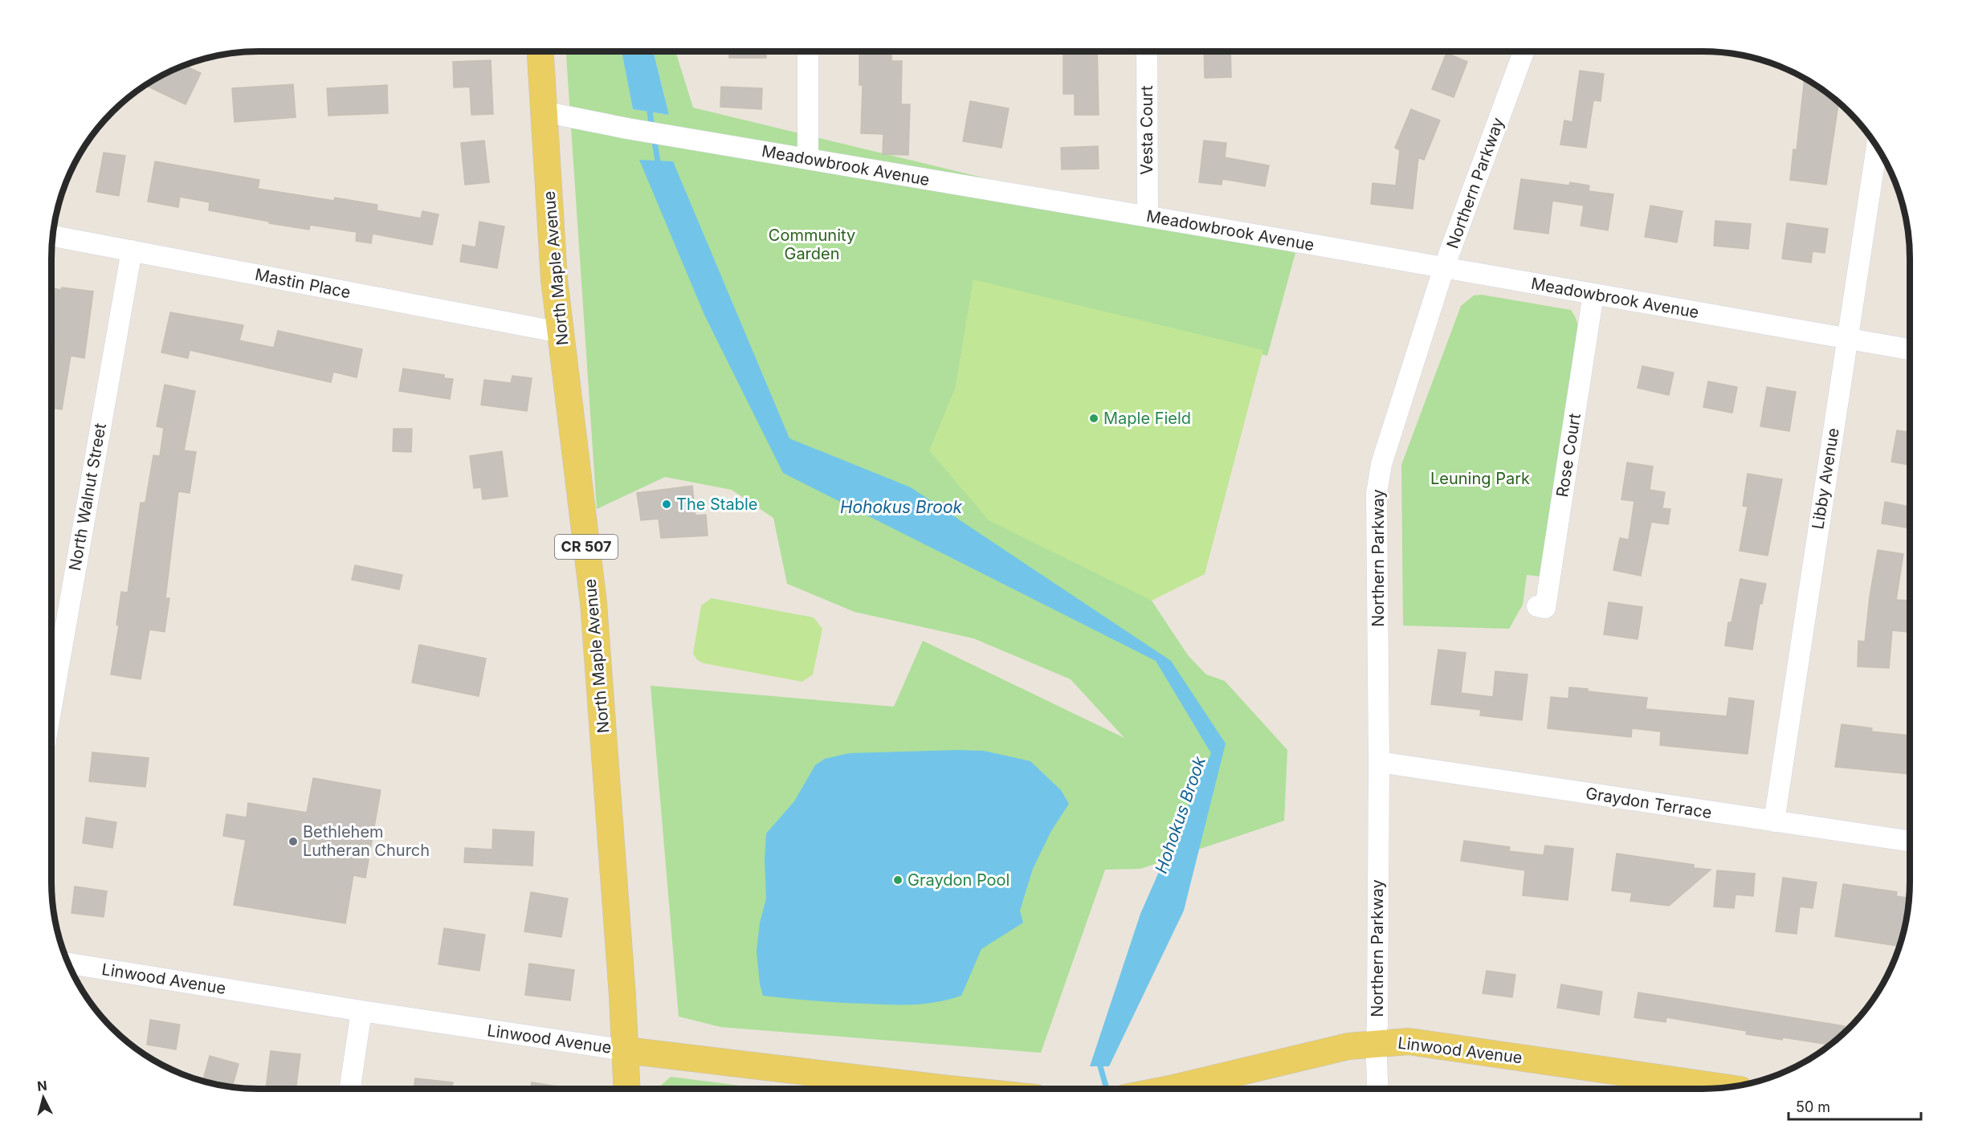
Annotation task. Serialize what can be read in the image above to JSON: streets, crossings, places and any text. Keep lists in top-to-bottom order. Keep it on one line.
{"streets":{"main road":["North Maple Avenue","CR 507","Linwood Avenue"],"street":["Vesta Court","Meadowbrook Avenue","Northern Parkway","Mastin Place","Rose Court","Libby Avenue","North Walnut Street","Graydon Terrace"]},"crossings":[["Vesta Court","Meadowbrook Avenue"],["Meadowbrook Avenue","Northern Parkway"],["Meadowbrook Avenue","North Maple Avenue"],["Meadowbrook Avenue","Rose Court"],["Meadowbrook Avenue","Libby Avenue"],["Northern Parkway","Graydon Terrace"],["Northern Parkway","Linwood Avenue"],["North Maple Avenue","Mastin Place"],["North Maple Avenue","Linwood Avenue"],["Mastin Place","North Walnut Street"],["Libby Avenue","Graydon Terrace"]],"water":["Hohokus Brook"],"parks":["Community Garden","Leuning Park"],"places":["Maple Field","The Stable","Bethlehem Lutheran Church","Graydon Pool"],"scale_bar":"50 m","north":"top"}
